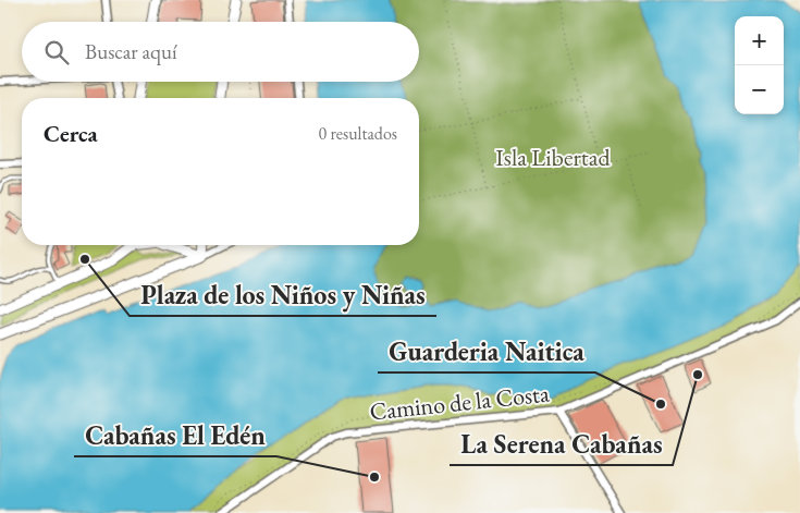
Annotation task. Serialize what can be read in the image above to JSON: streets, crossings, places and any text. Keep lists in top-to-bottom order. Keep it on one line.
{"streets":{"street":["Camino de la Costa"]},"parks":["Isla Libertad"],"places":["Plaza de los Niños y Niñas","La Serena Cabañas","Guarderia Naitica","Cabañas El Edén"],"page":{"map_buttons":["+","−"],"search":"Buscar aquí","heading":["Cerca","0 resultados"]}}
